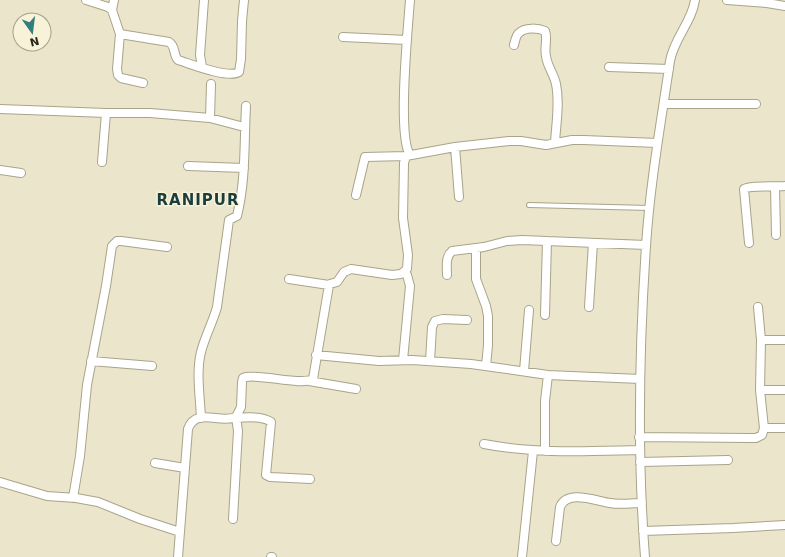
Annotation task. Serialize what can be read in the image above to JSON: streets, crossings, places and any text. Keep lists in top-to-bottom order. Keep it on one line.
{"districts":["RANIPUR"],"north":"bottom"}
